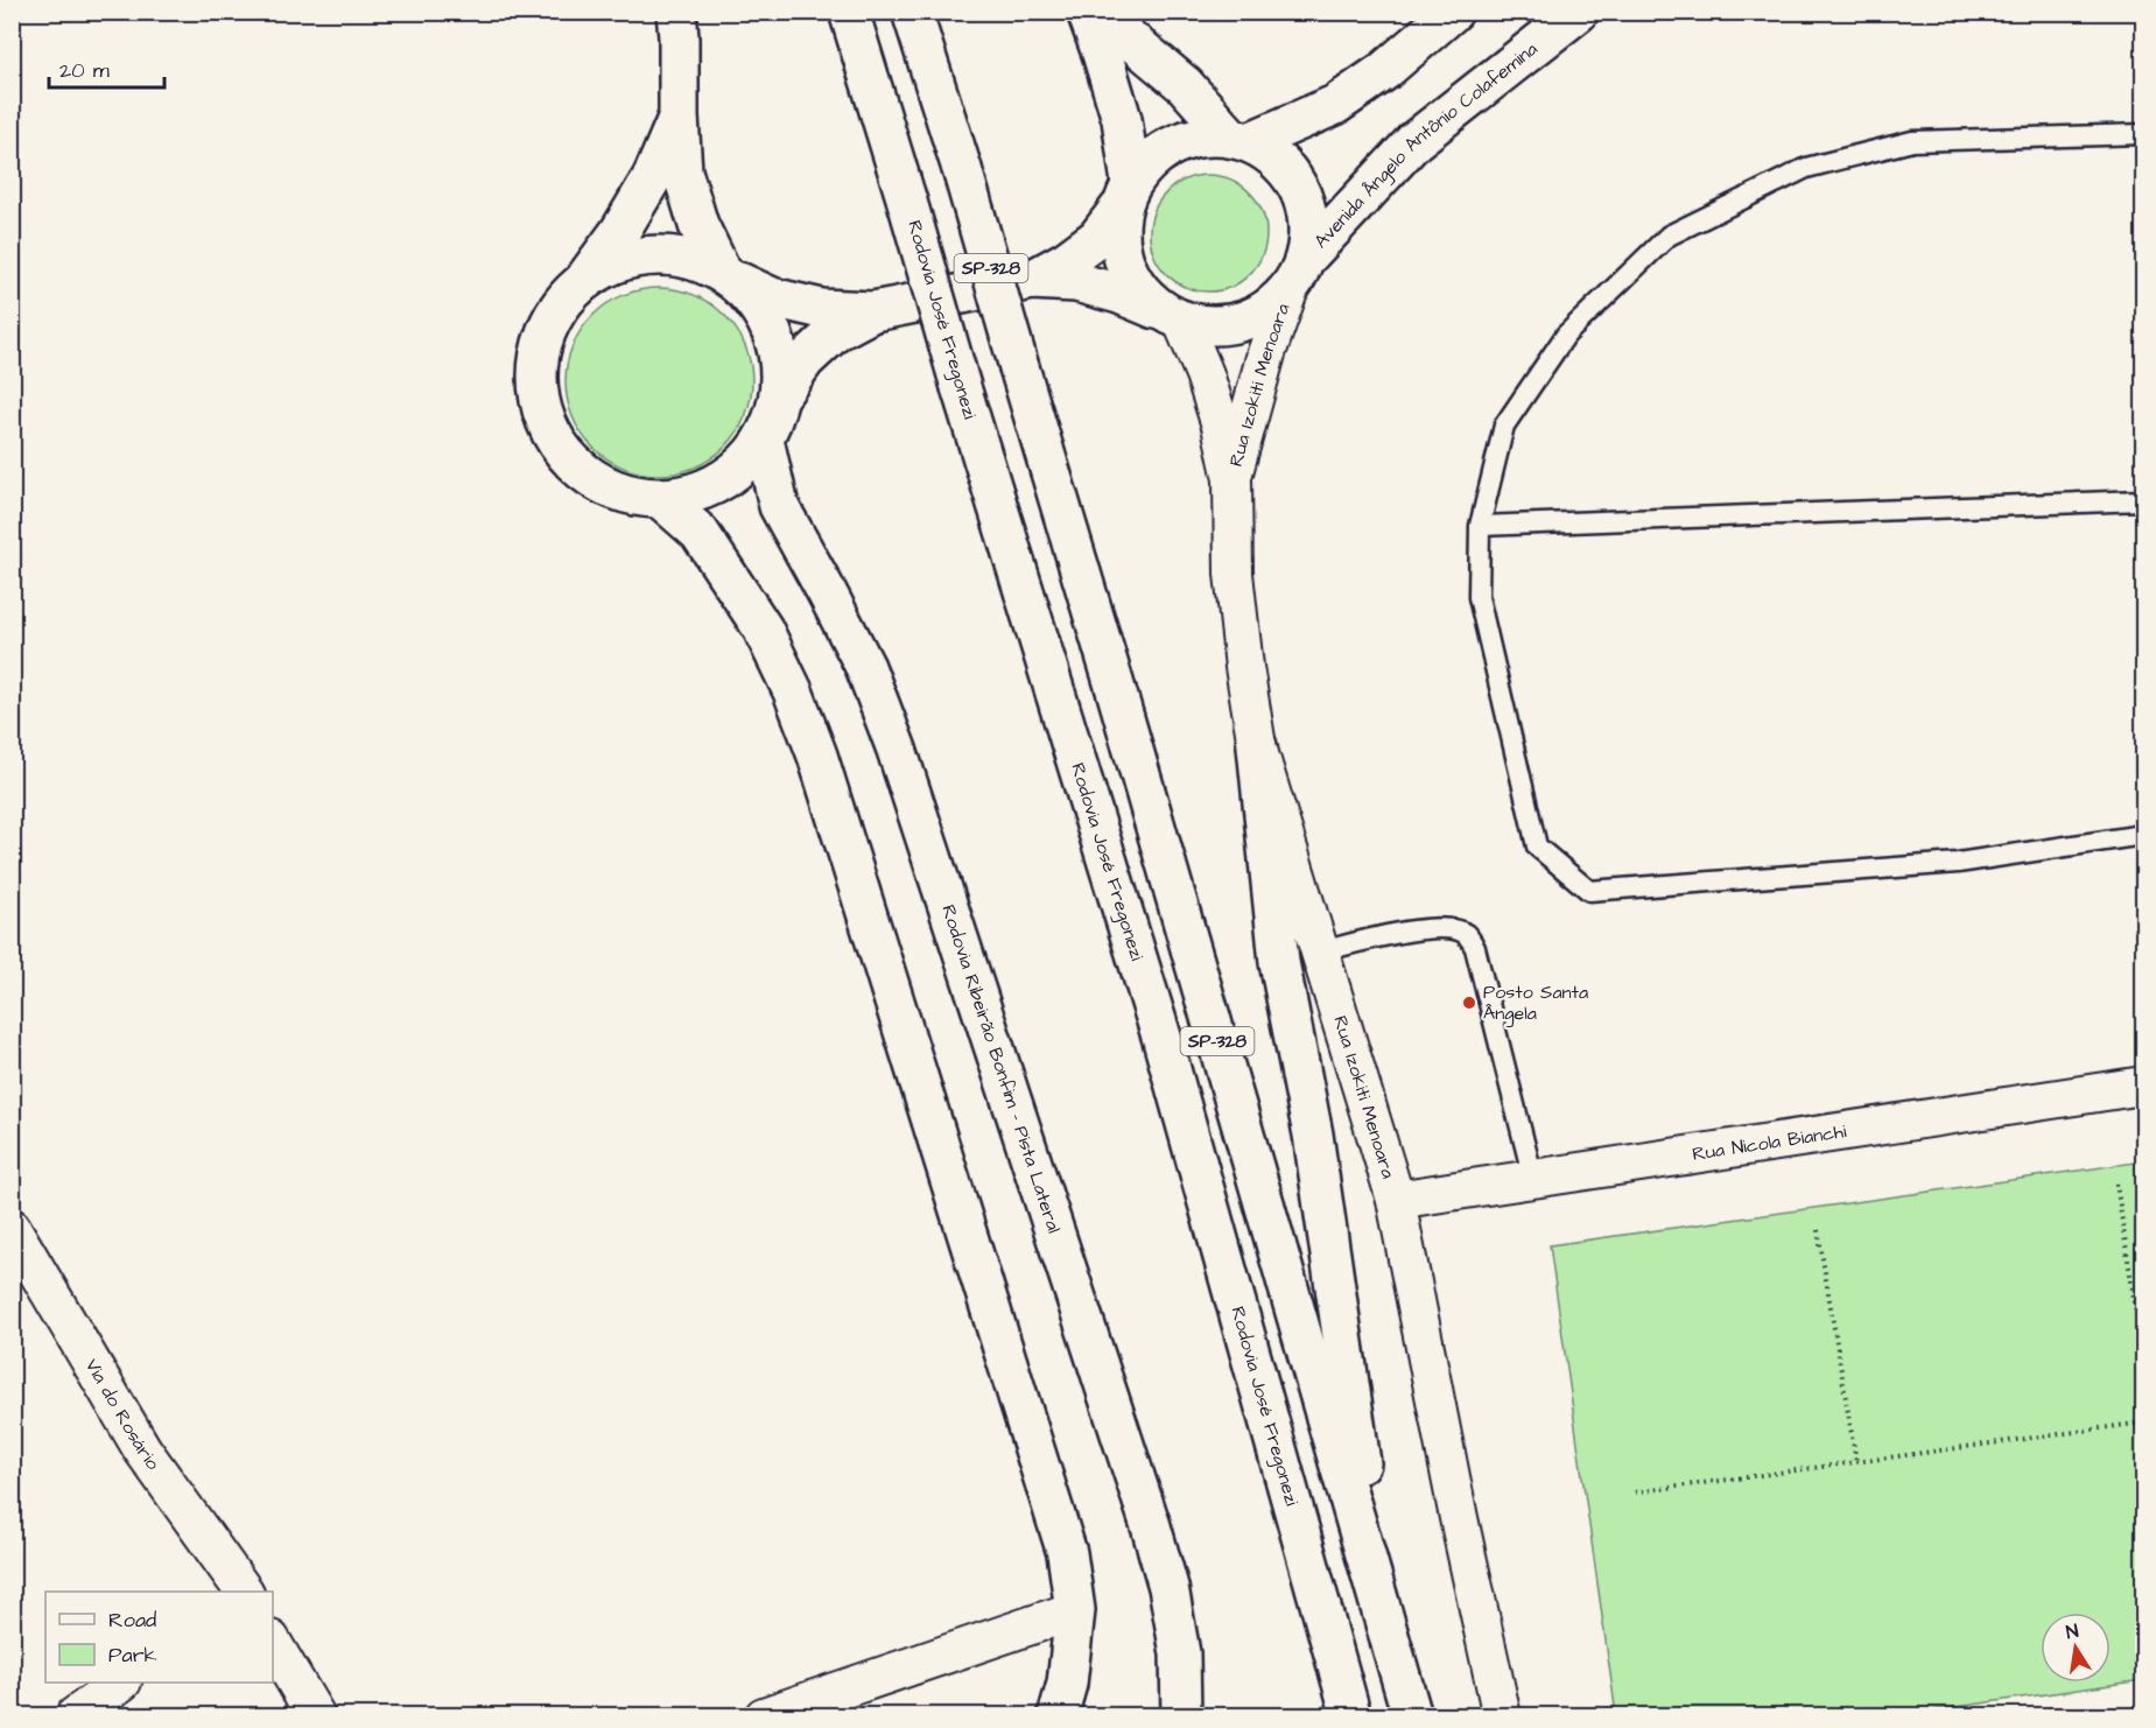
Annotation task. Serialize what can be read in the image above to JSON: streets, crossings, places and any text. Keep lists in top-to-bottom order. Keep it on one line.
{"streets":{"main road":["Avenida Ângelo Antônio Colafemina","SP-328","Rodovia José Fregonezi","Rodovia Ribeirão Bonfim - Pista Lateral"],"street":["Rua Izokiti Menoara","Rua Nicola Bianchi","Via do Rosário"]},"crossings":[["Avenida Ângelo Antônio Colafemina","Rua Izokiti Menoara"],["Rua Izokiti Menoara","Rua Nicola Bianchi"]],"places":["Posto Santa Ângela"],"legend":["Road","Park"],"scale_bar":"20 m","north":"top"}
